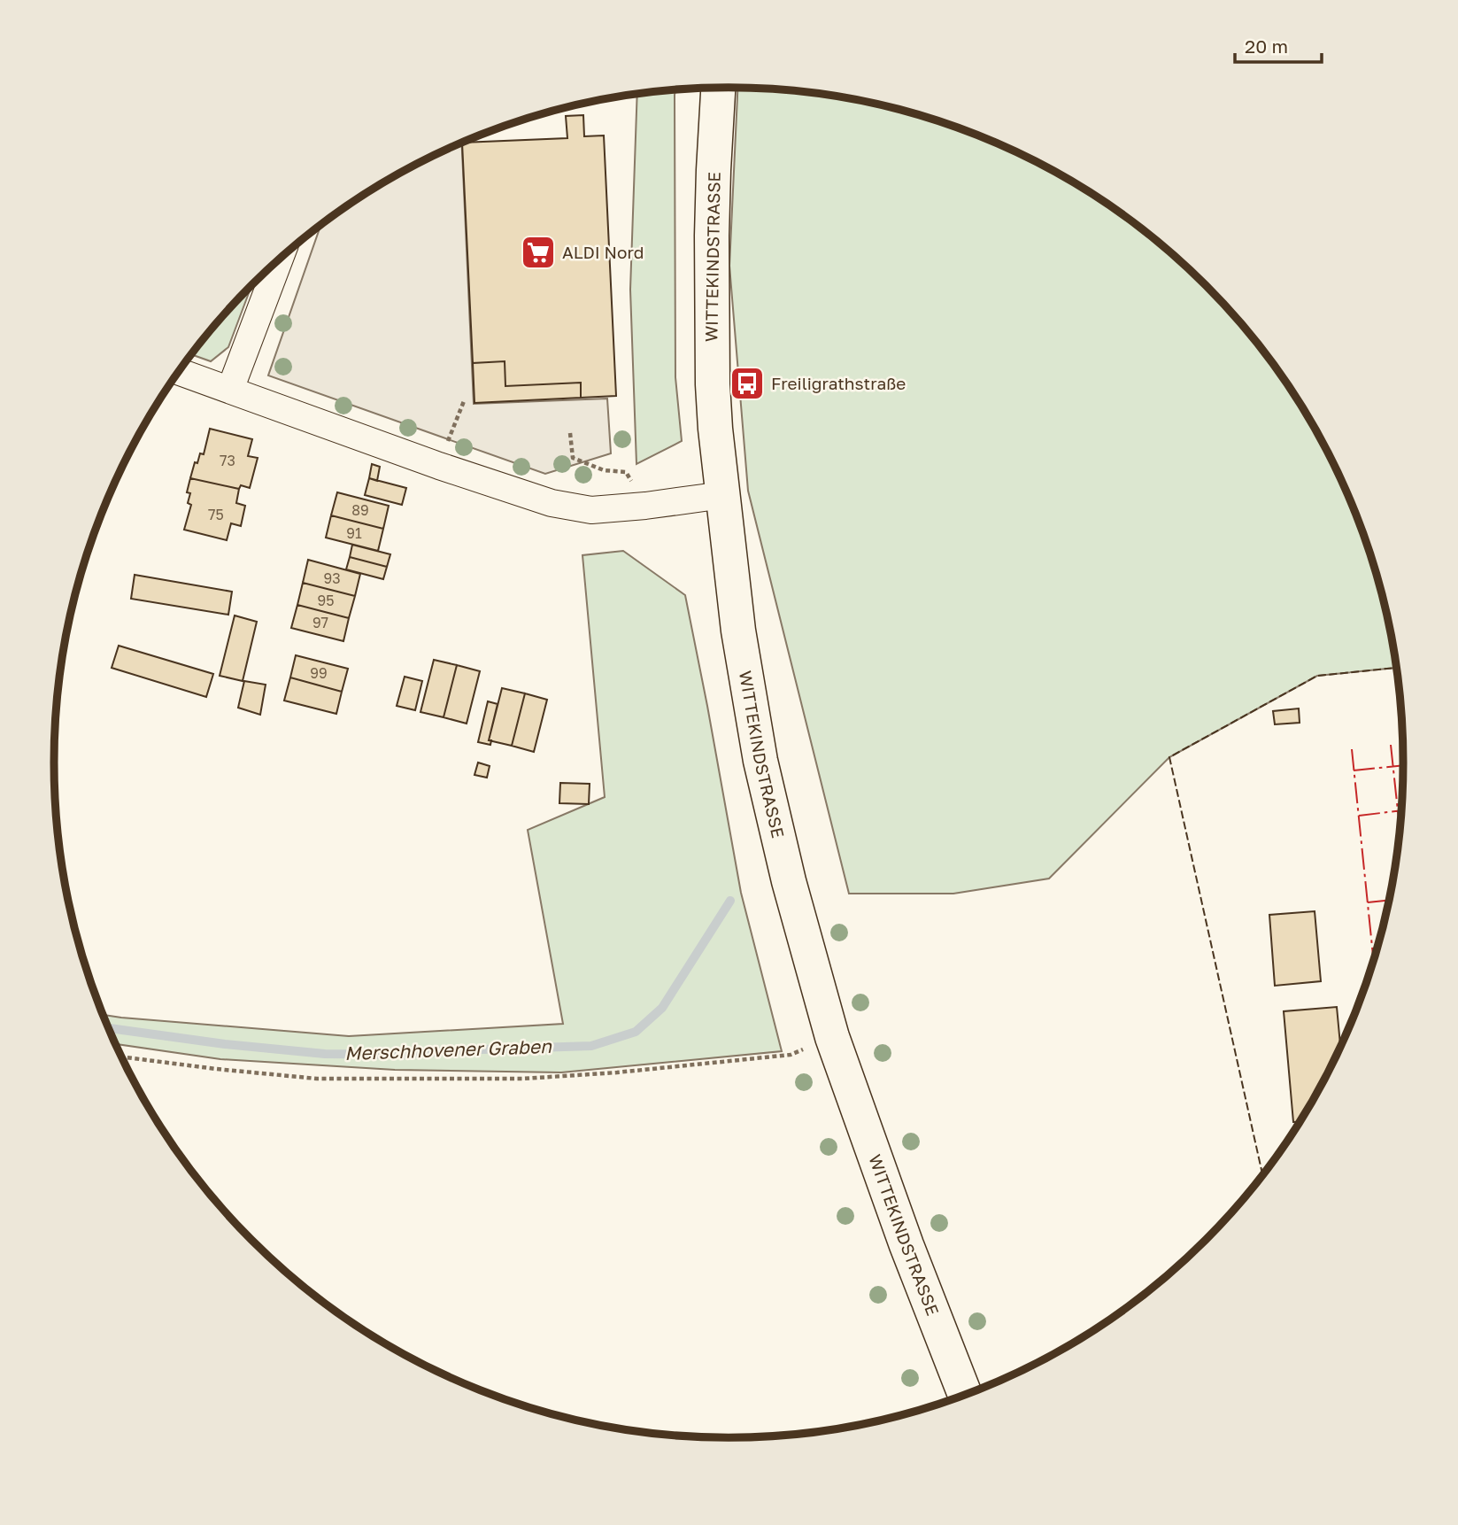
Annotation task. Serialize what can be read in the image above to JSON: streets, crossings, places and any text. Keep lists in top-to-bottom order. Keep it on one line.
{"streets":{"main road":["WITTEKINDSTRASSE"]},"water":["Merschhovener Graben"],"places":{"supermarket":["ALDI Nord"],"bus stop":["Freiligrathstraße"]},"house_numbers":["73","89","75","91","93","95","97","99"],"scale_bar":"20 m"}
